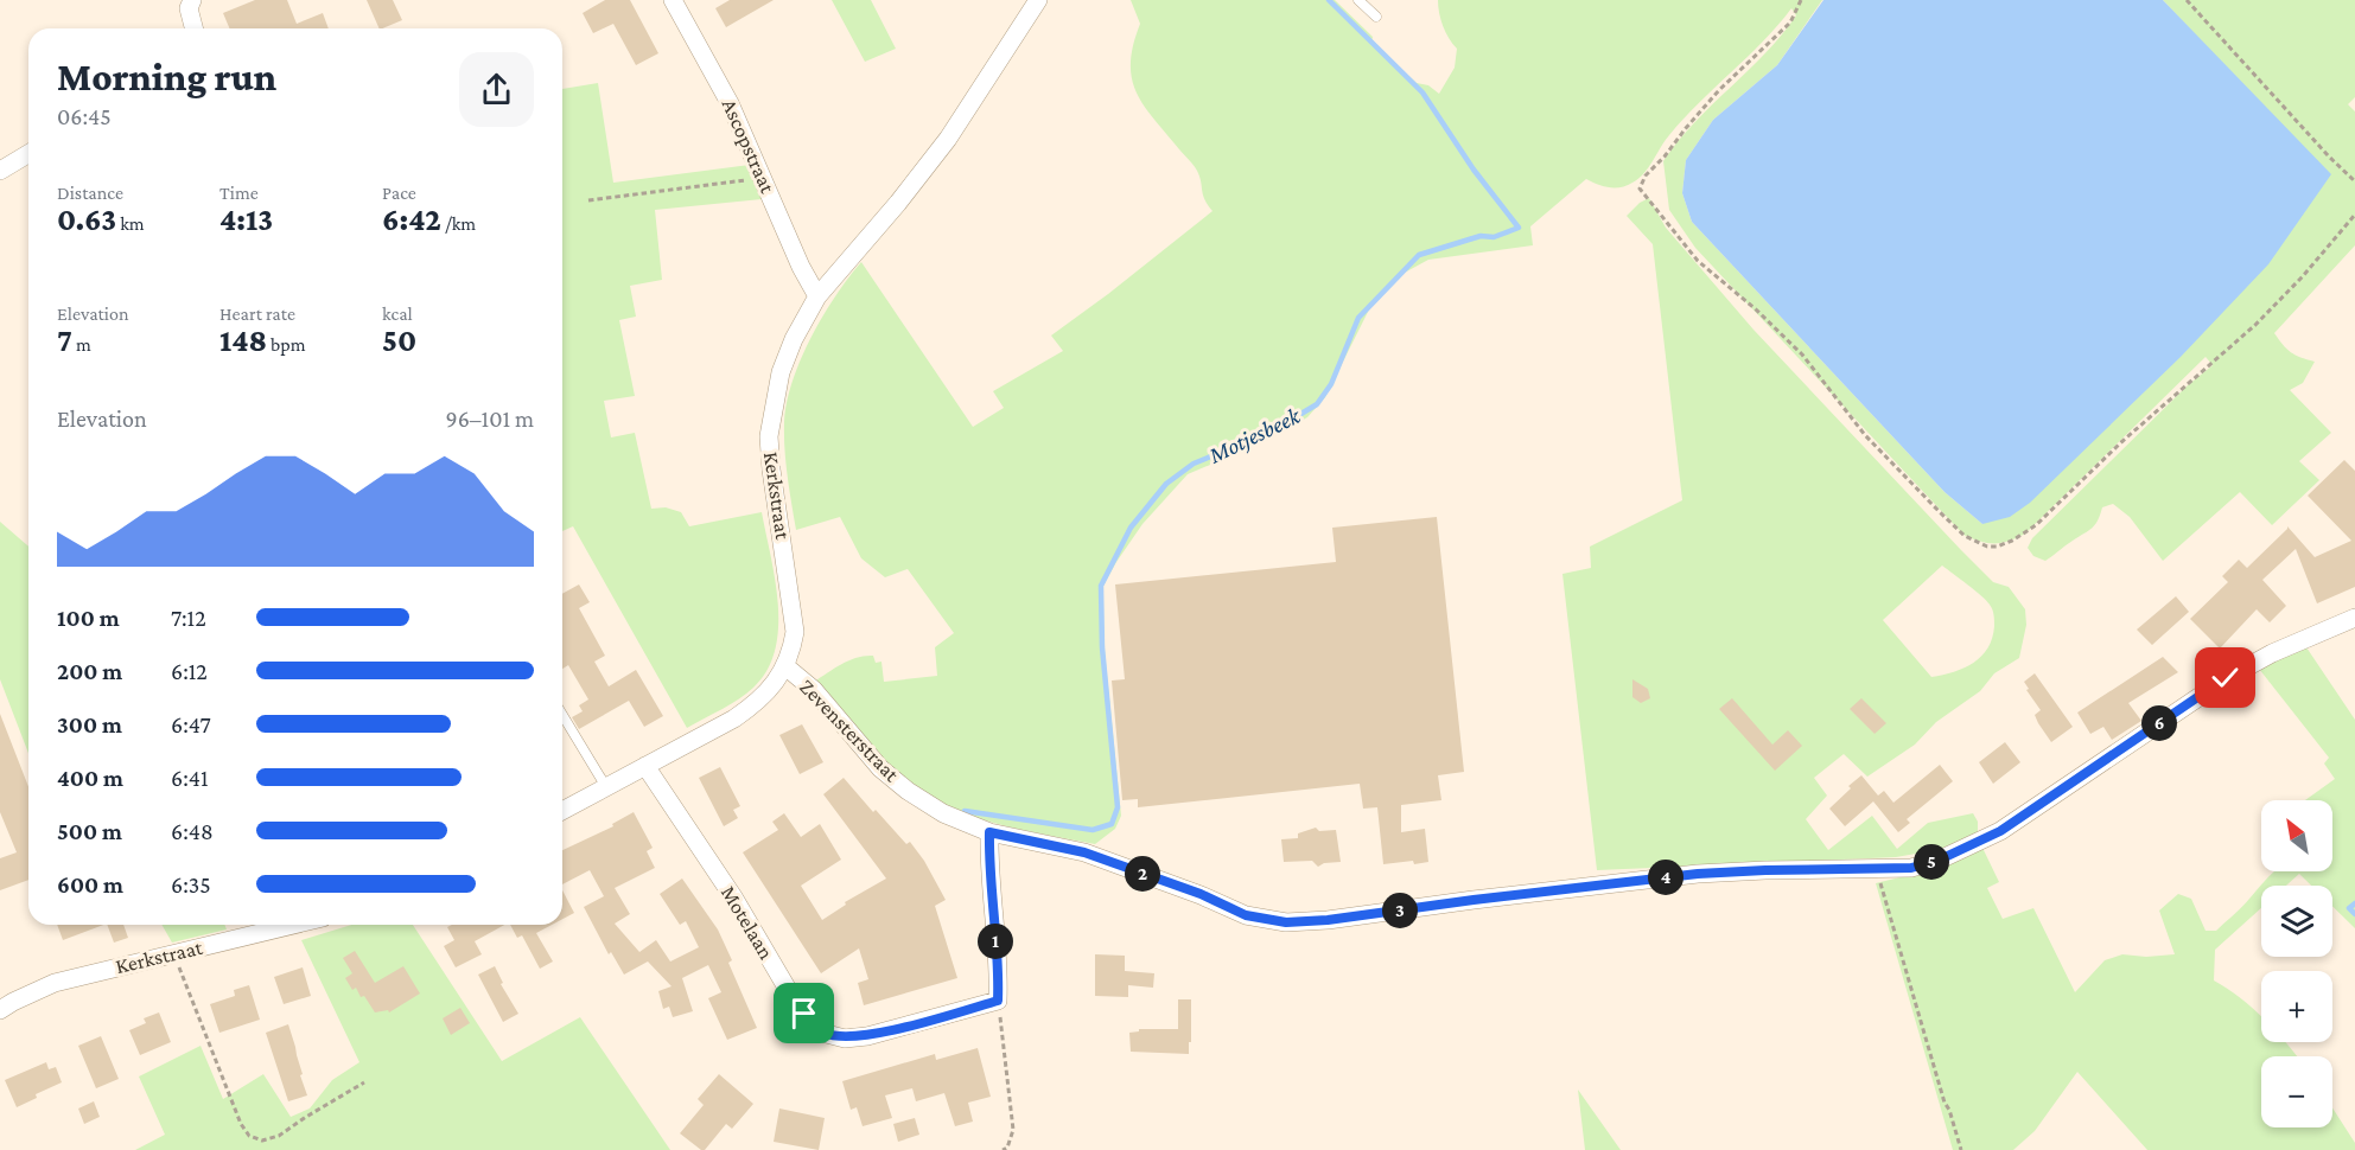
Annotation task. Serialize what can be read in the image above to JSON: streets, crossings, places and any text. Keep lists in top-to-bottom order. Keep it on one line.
{"streets":{"street":["Ascopstraat","Kerkstraat","Zevensterstraat","Motelaan"]},"crossings":[["Ascopstraat","Kerkstraat"],["Kerkstraat","Zevensterstraat"],["Kerkstraat","Motelaan"]],"water":["Motjesbeek"],"north":"top left","page":{"heading":["Morning run","06:45"],"stats":[["Distance","0.63 km"],["Time","4:13"],["Pace","6:42 /km"],["Elevation","7 m"],["Heart rate","148 bpm"],["kcal","50"]],"chart":["Elevation","96–101 m"],"list":[{"name":"100 m","note":"7:12"},{"name":"200 m","note":"6:12"},{"name":"300 m","note":"6:47"},{"name":"400 m","note":"6:41"},{"name":"500 m","note":"6:48"},{"name":"600 m","note":"6:35"}],"pins":["6","5","2","4","3","1"],"map_buttons":["+","−"]}}
